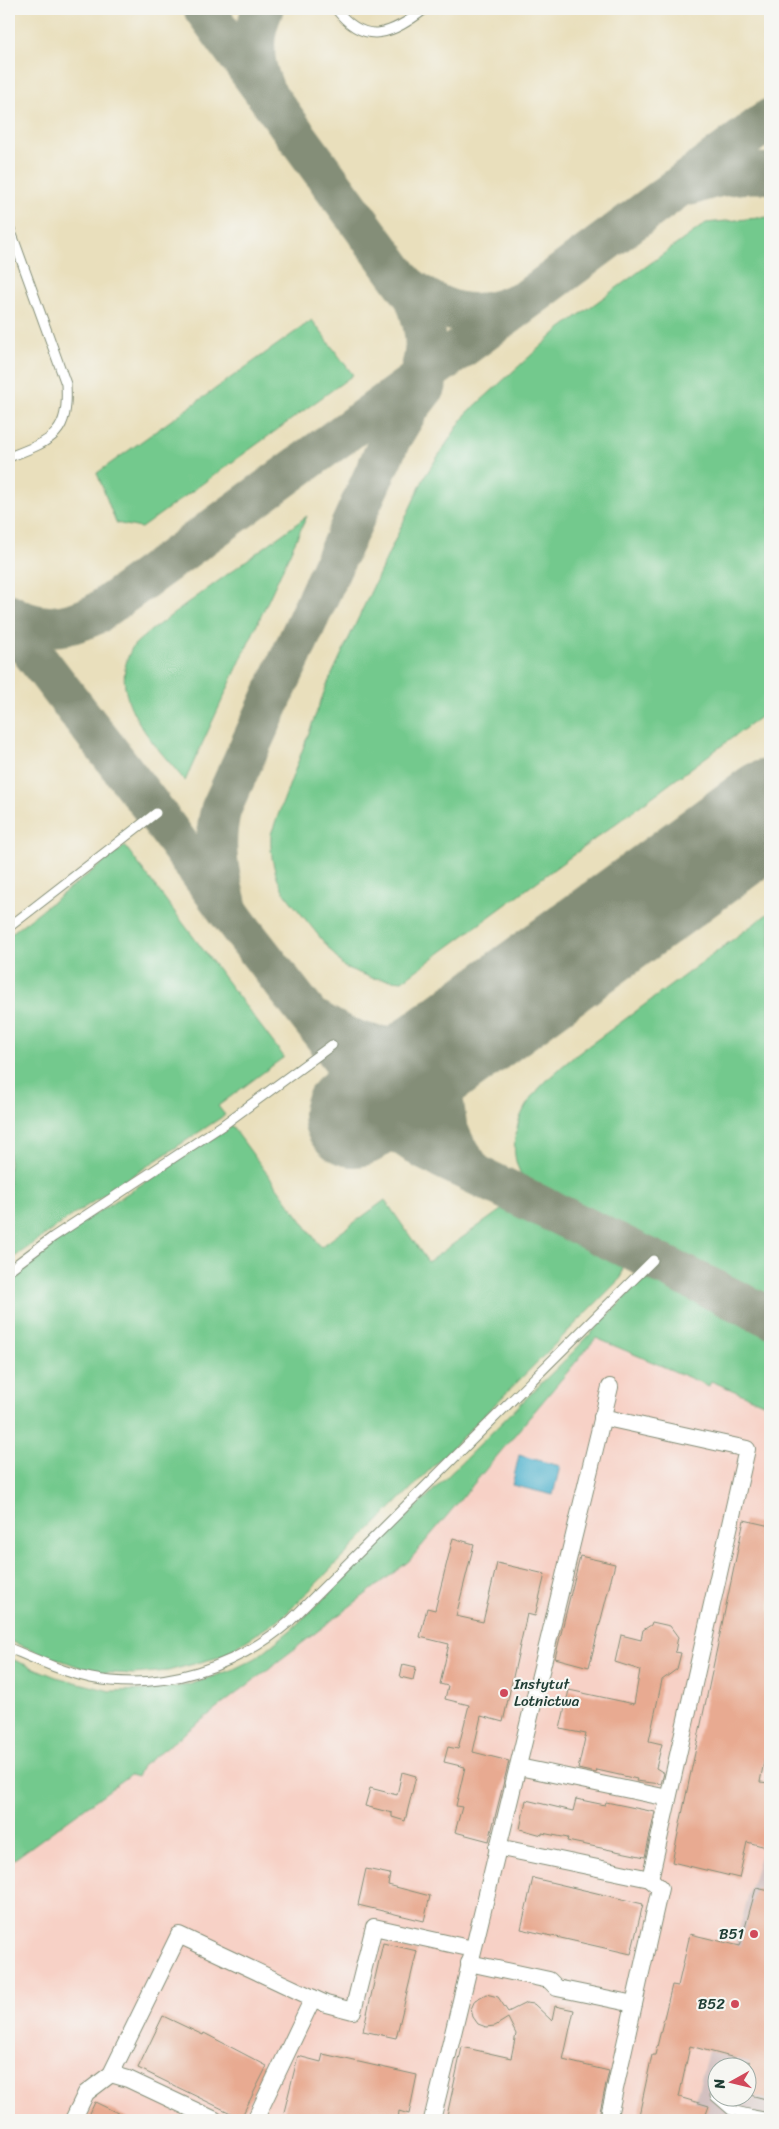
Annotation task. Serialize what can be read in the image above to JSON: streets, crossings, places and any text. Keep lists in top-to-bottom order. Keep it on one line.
{"places":["Instytut Lotnictwa","B51","B52"],"north":"left"}
